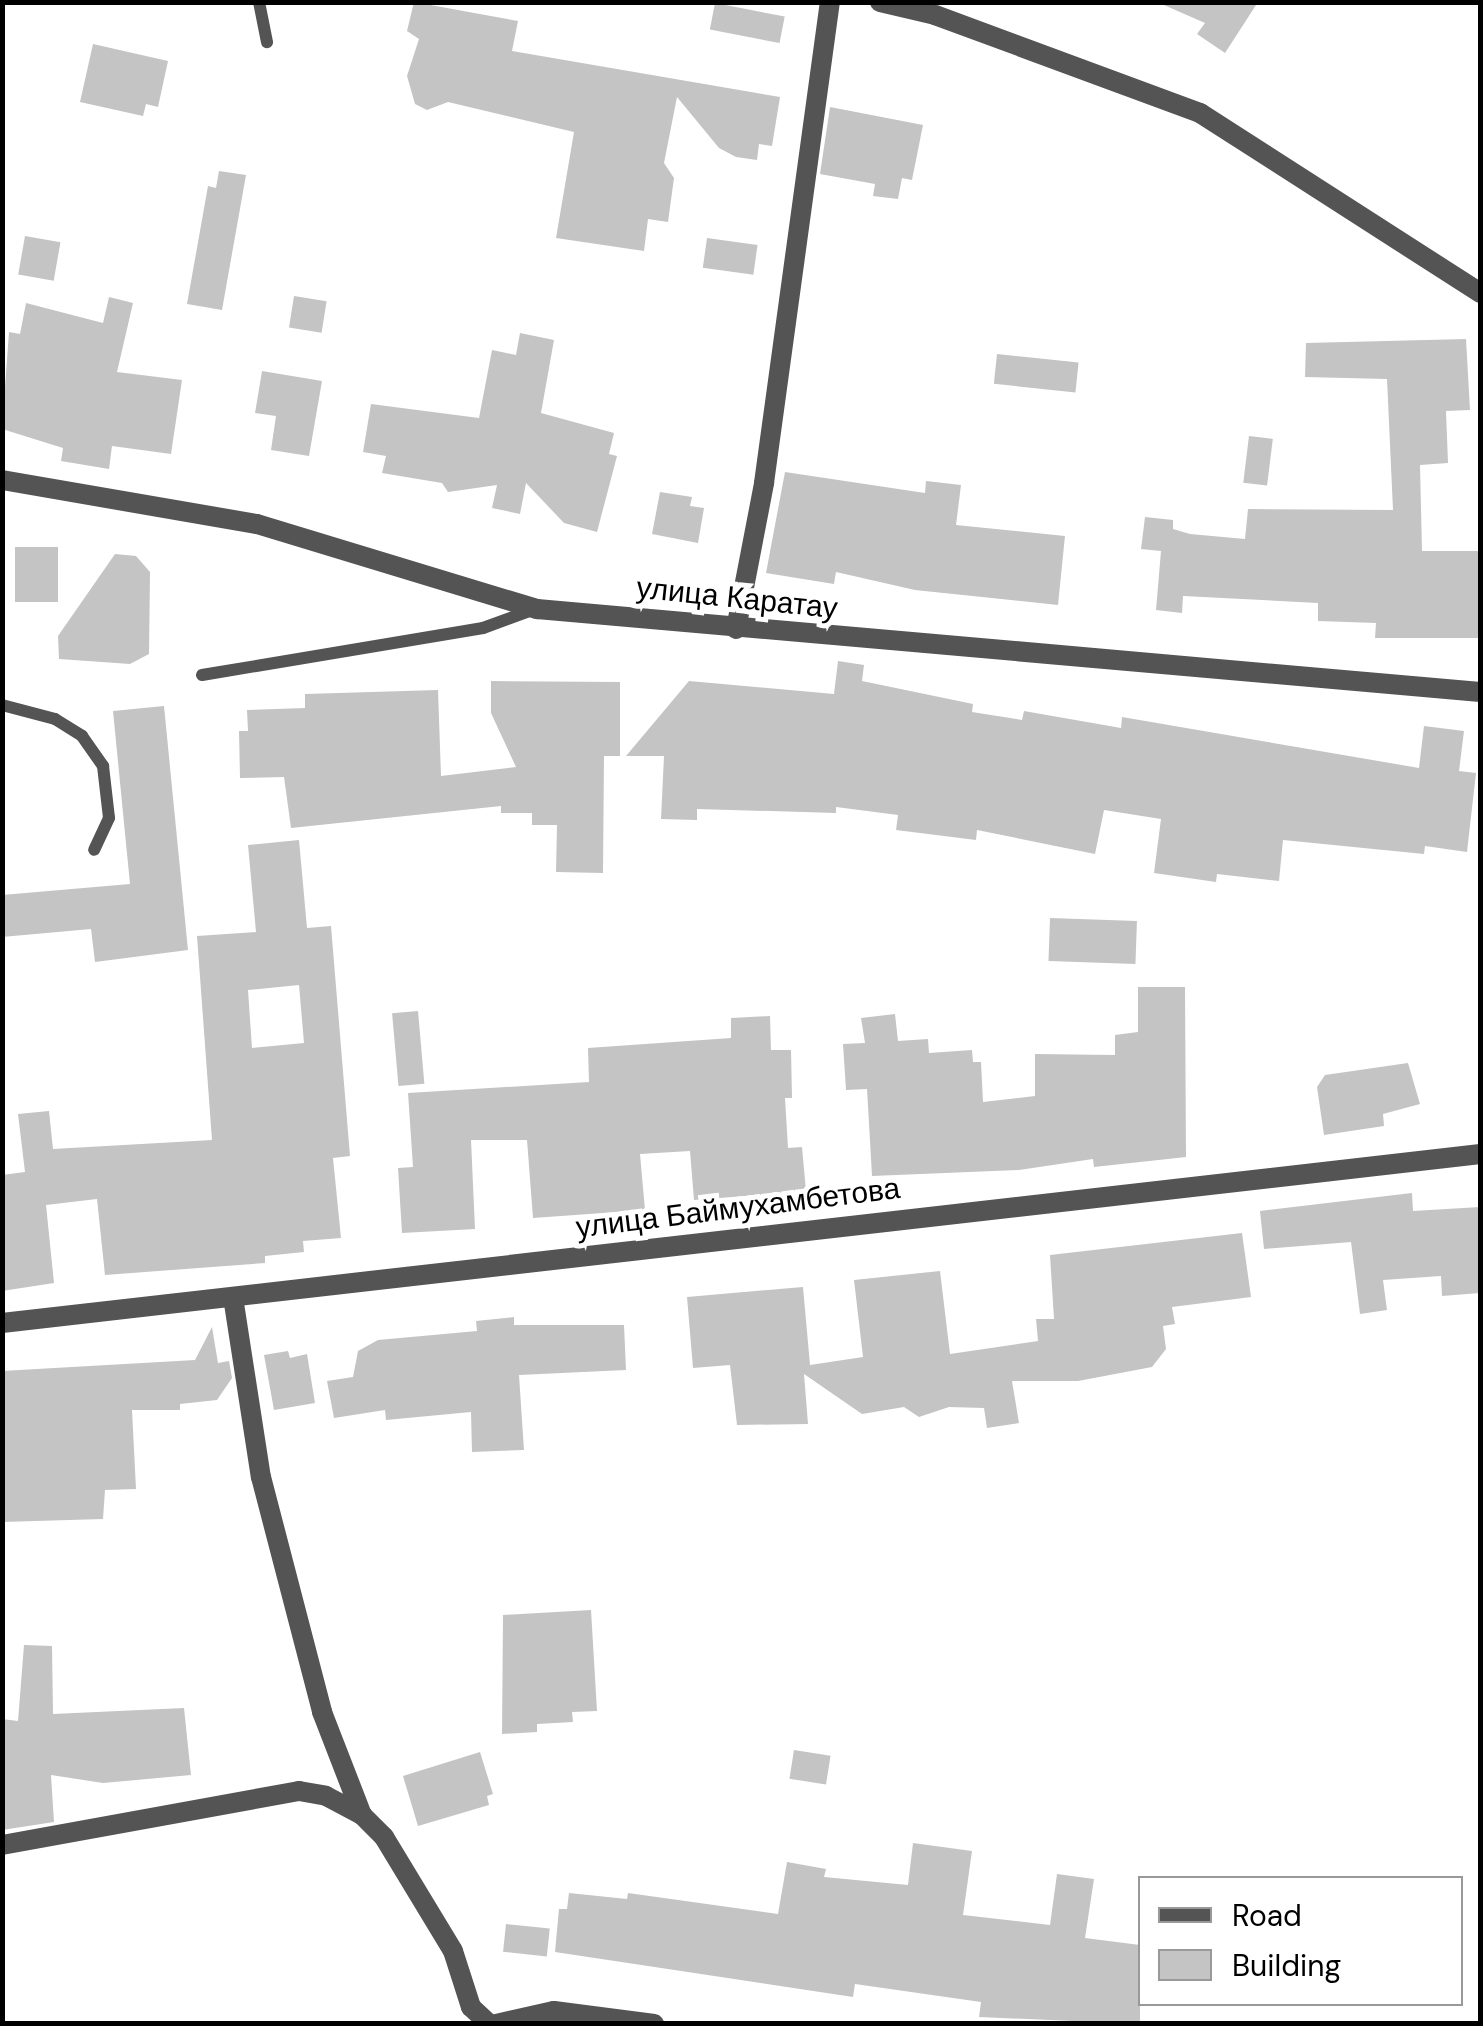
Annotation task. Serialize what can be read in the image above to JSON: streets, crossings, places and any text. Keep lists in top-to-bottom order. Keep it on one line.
{"streets":{"street":["улица Каратау","улица Баймухамбетова"]},"legend":["Road","Building"]}
